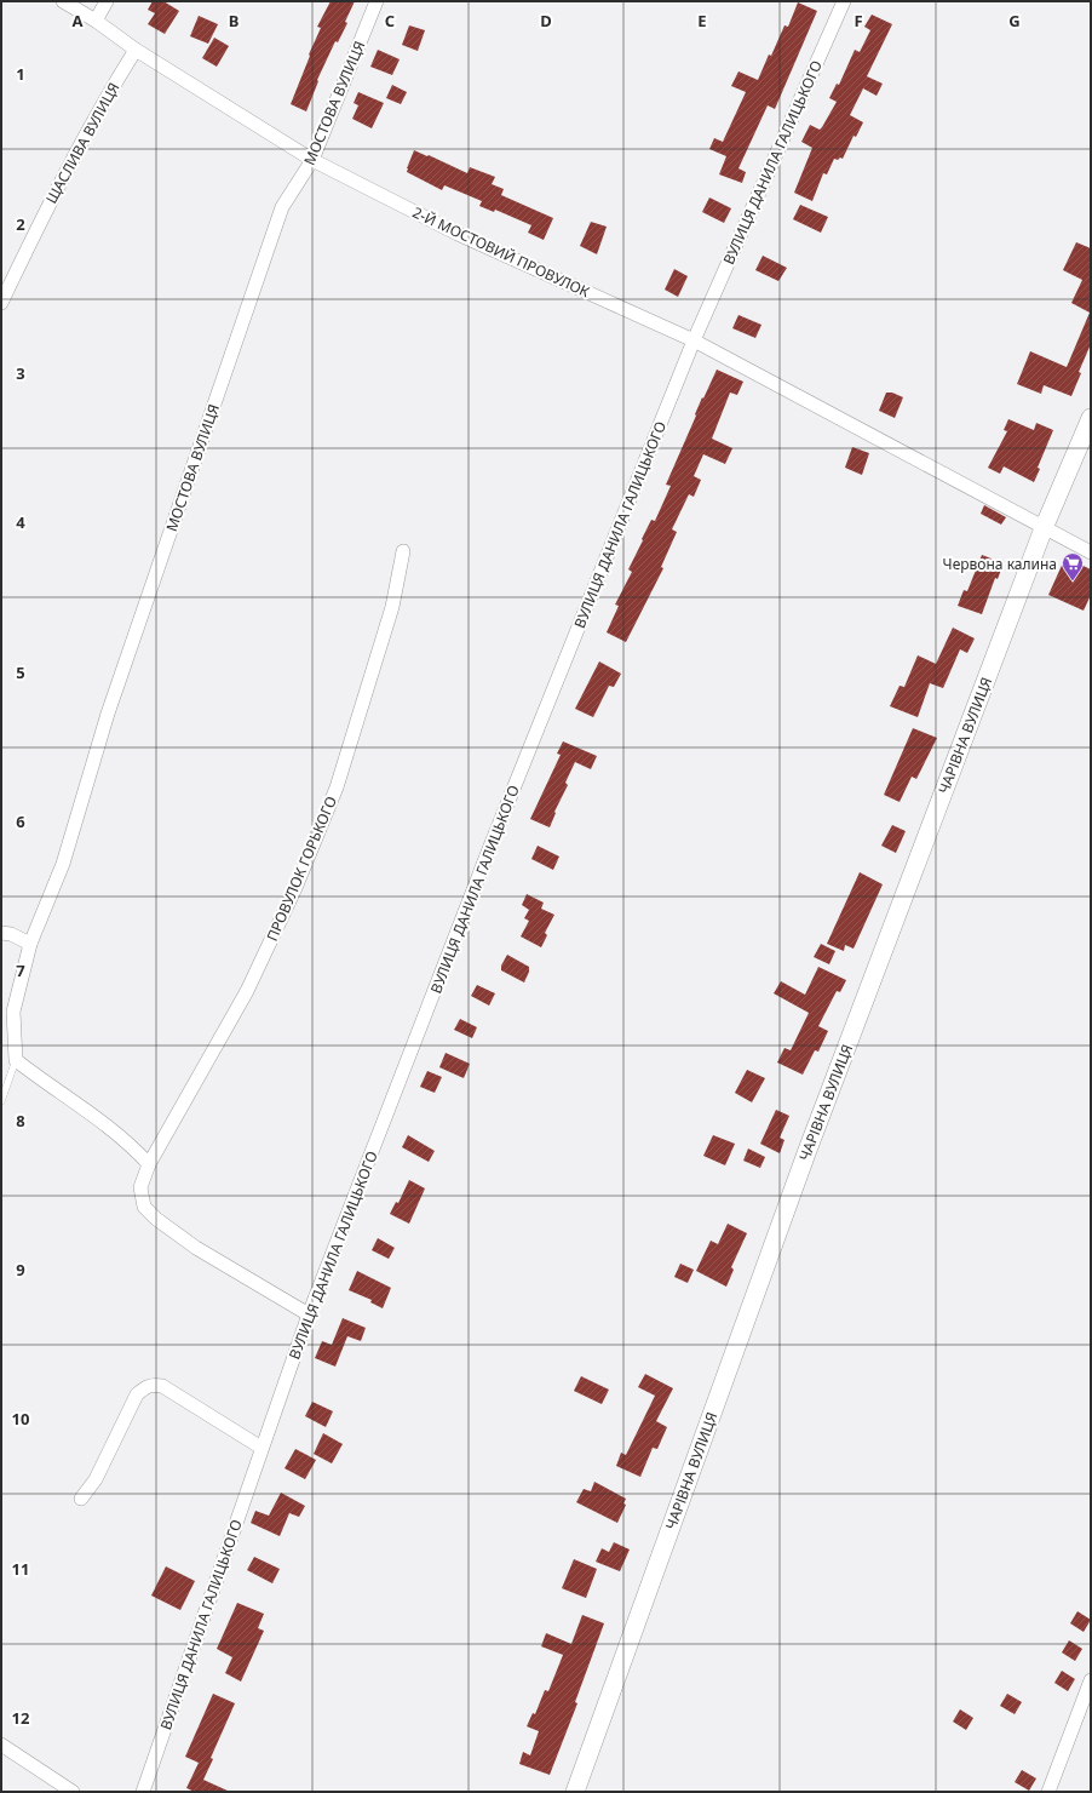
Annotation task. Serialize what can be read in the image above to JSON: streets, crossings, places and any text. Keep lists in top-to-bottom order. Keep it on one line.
{"streets":{"street":["МОСТОВА ВУЛИЦЯ","ЩАСЛИВА ВУЛИЦЯ","ВУЛИЦЯ ДАНИЛА ГАЛИЦЬКОГО","2-Й МОСТОВИЙ ПРОВУЛОК","ЧАРІВНА ВУЛИЦЯ","ПРОВУЛОК ГОРЬКОГО"]},"crossings":[["МОСТОВА ВУЛИЦЯ","2-Й МОСТОВИЙ ПРОВУЛОК"],["ЩАСЛИВА ВУЛИЦЯ","2-Й МОСТОВИЙ ПРОВУЛОК"],["ВУЛИЦЯ ДАНИЛА ГАЛИЦЬКОГО","2-Й МОСТОВИЙ ПРОВУЛОК"],["ВУЛИЦЯ ДАНИЛА ГАЛИЦЬКОГО","ПРОВУЛОК ГОРЬКОГО"],["2-Й МОСТОВИЙ ПРОВУЛОК","ЧАРІВНА ВУЛИЦЯ"]],"places":{"supermarket":["Червона калина"]},"grid":{"columns":["A","B","C","D","E","F","G"],"rows":["1","2","3","4","5","6","7","8","9","10","11","12"]}}
